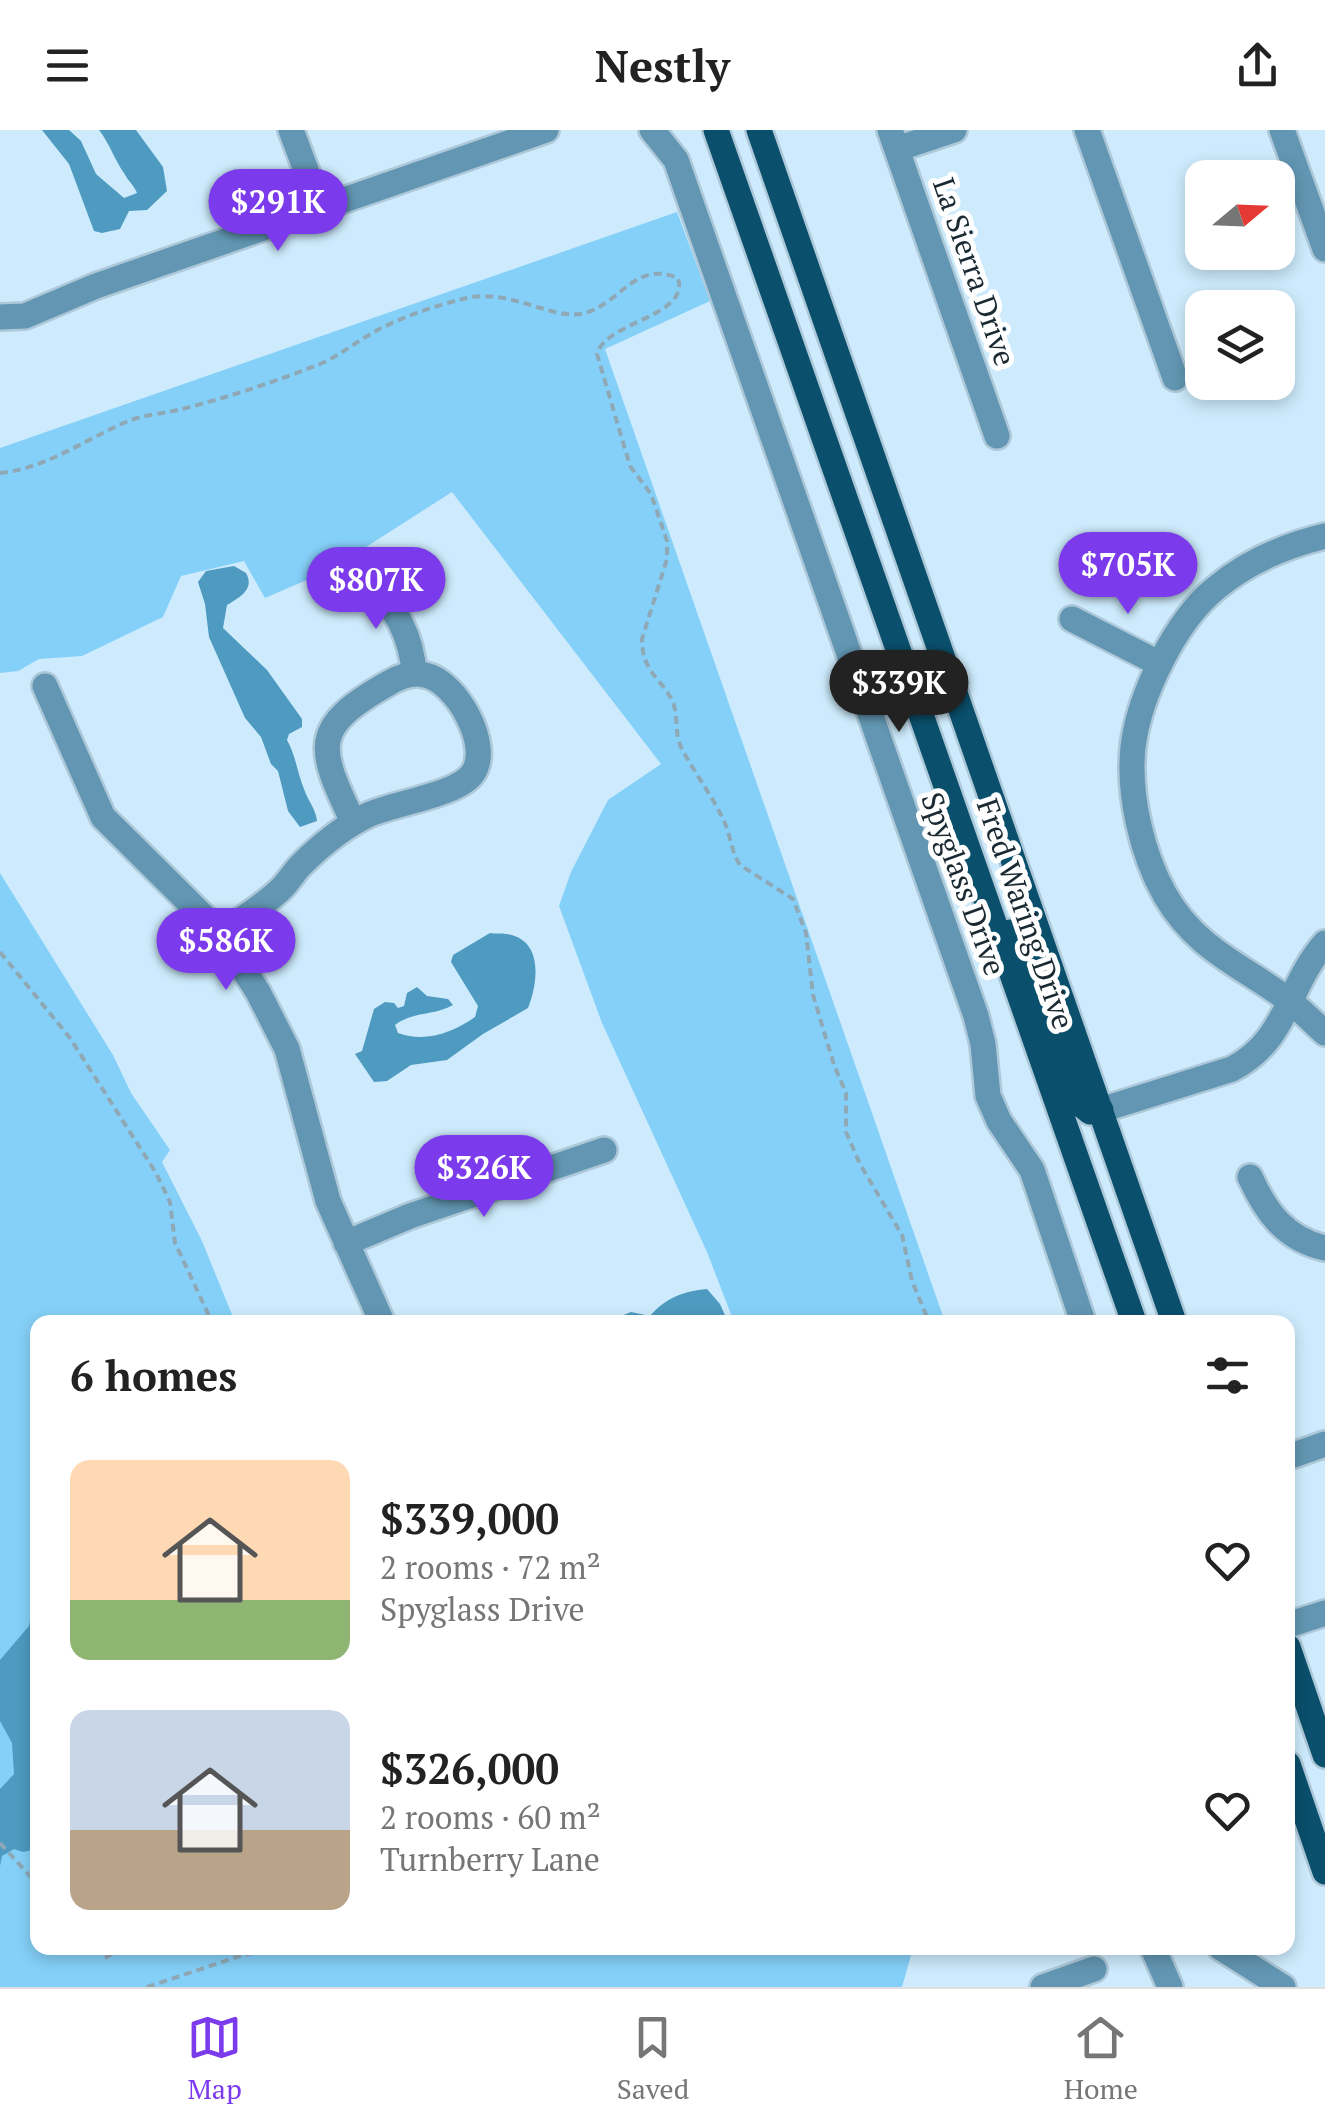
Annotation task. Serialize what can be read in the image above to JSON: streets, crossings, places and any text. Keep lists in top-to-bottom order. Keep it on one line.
{"streets":{"main road":["Fred Waring Drive"],"street":["La Sierra Drive","Spyglass Drive"]},"north":"right","page":{"header":"Nestly","price":["$291K","$705K","$807K","$339K","$586K","$326K"],"heading":"6 homes","list":[{"name":"$339,000","note":"2 rooms · 72 m² · Spyglass Drive"},{"name":"$326,000","note":"2 rooms · 60 m² · Turnberry Lane"}],"tabs":["Map","Saved","Home"]}}
